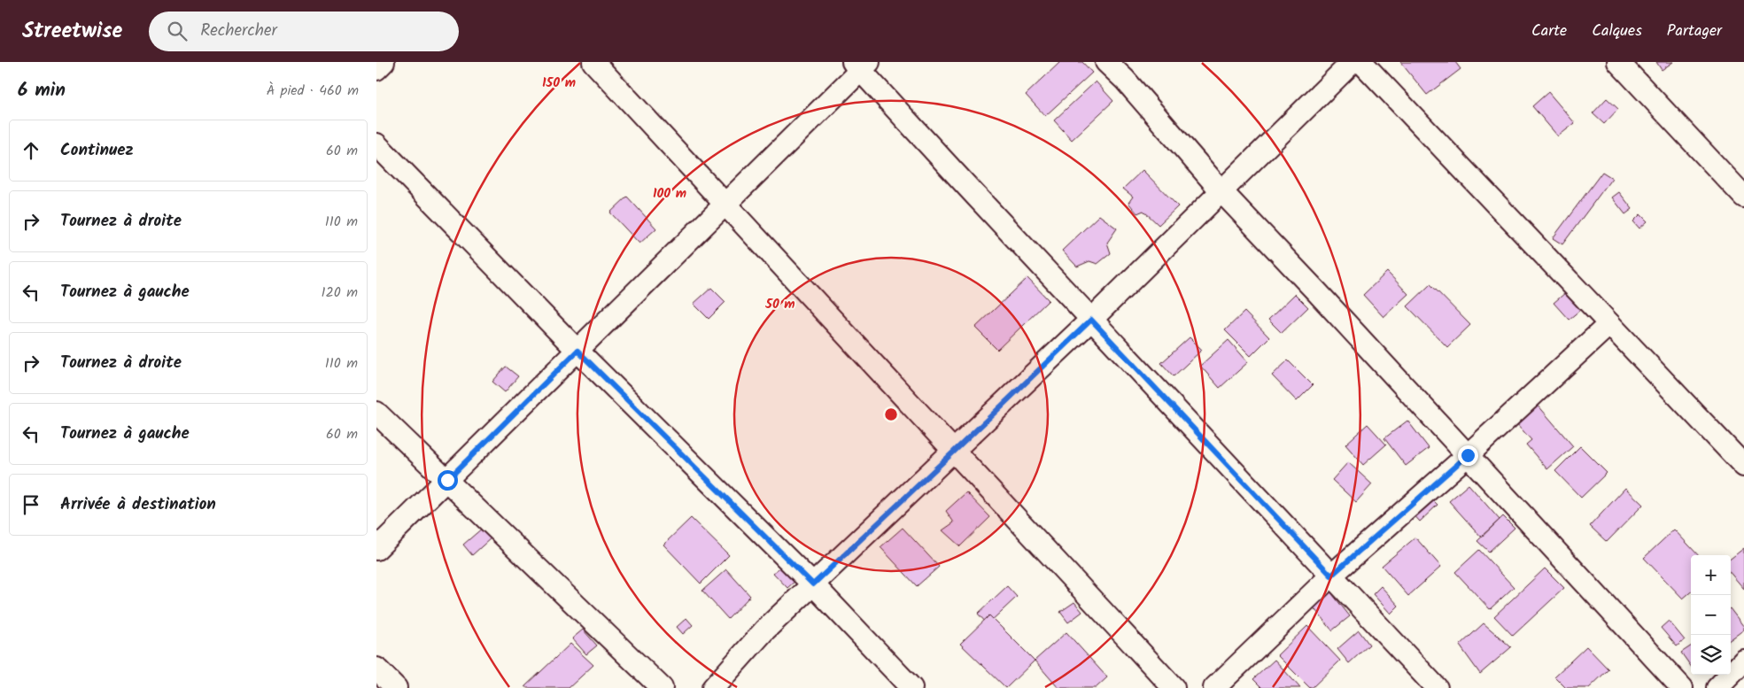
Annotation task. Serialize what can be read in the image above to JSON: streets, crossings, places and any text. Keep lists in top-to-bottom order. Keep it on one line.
{"page":{"header":"Streetwise","search":"Rechercher","nav":["Carte","Calques","Partager"],"heading":["6 min","À pied · 460 m"],"list":[["Continuez","60 m"],["Tournez à droite","110 m"],["Tournez à gauche","120 m"],["Tournez à droite","110 m"],["Tournez à gauche","60 m"],"Arrivée à destination"],"map_buttons":["+","−"]},"rings":["150 m","100 m","50 m"]}
